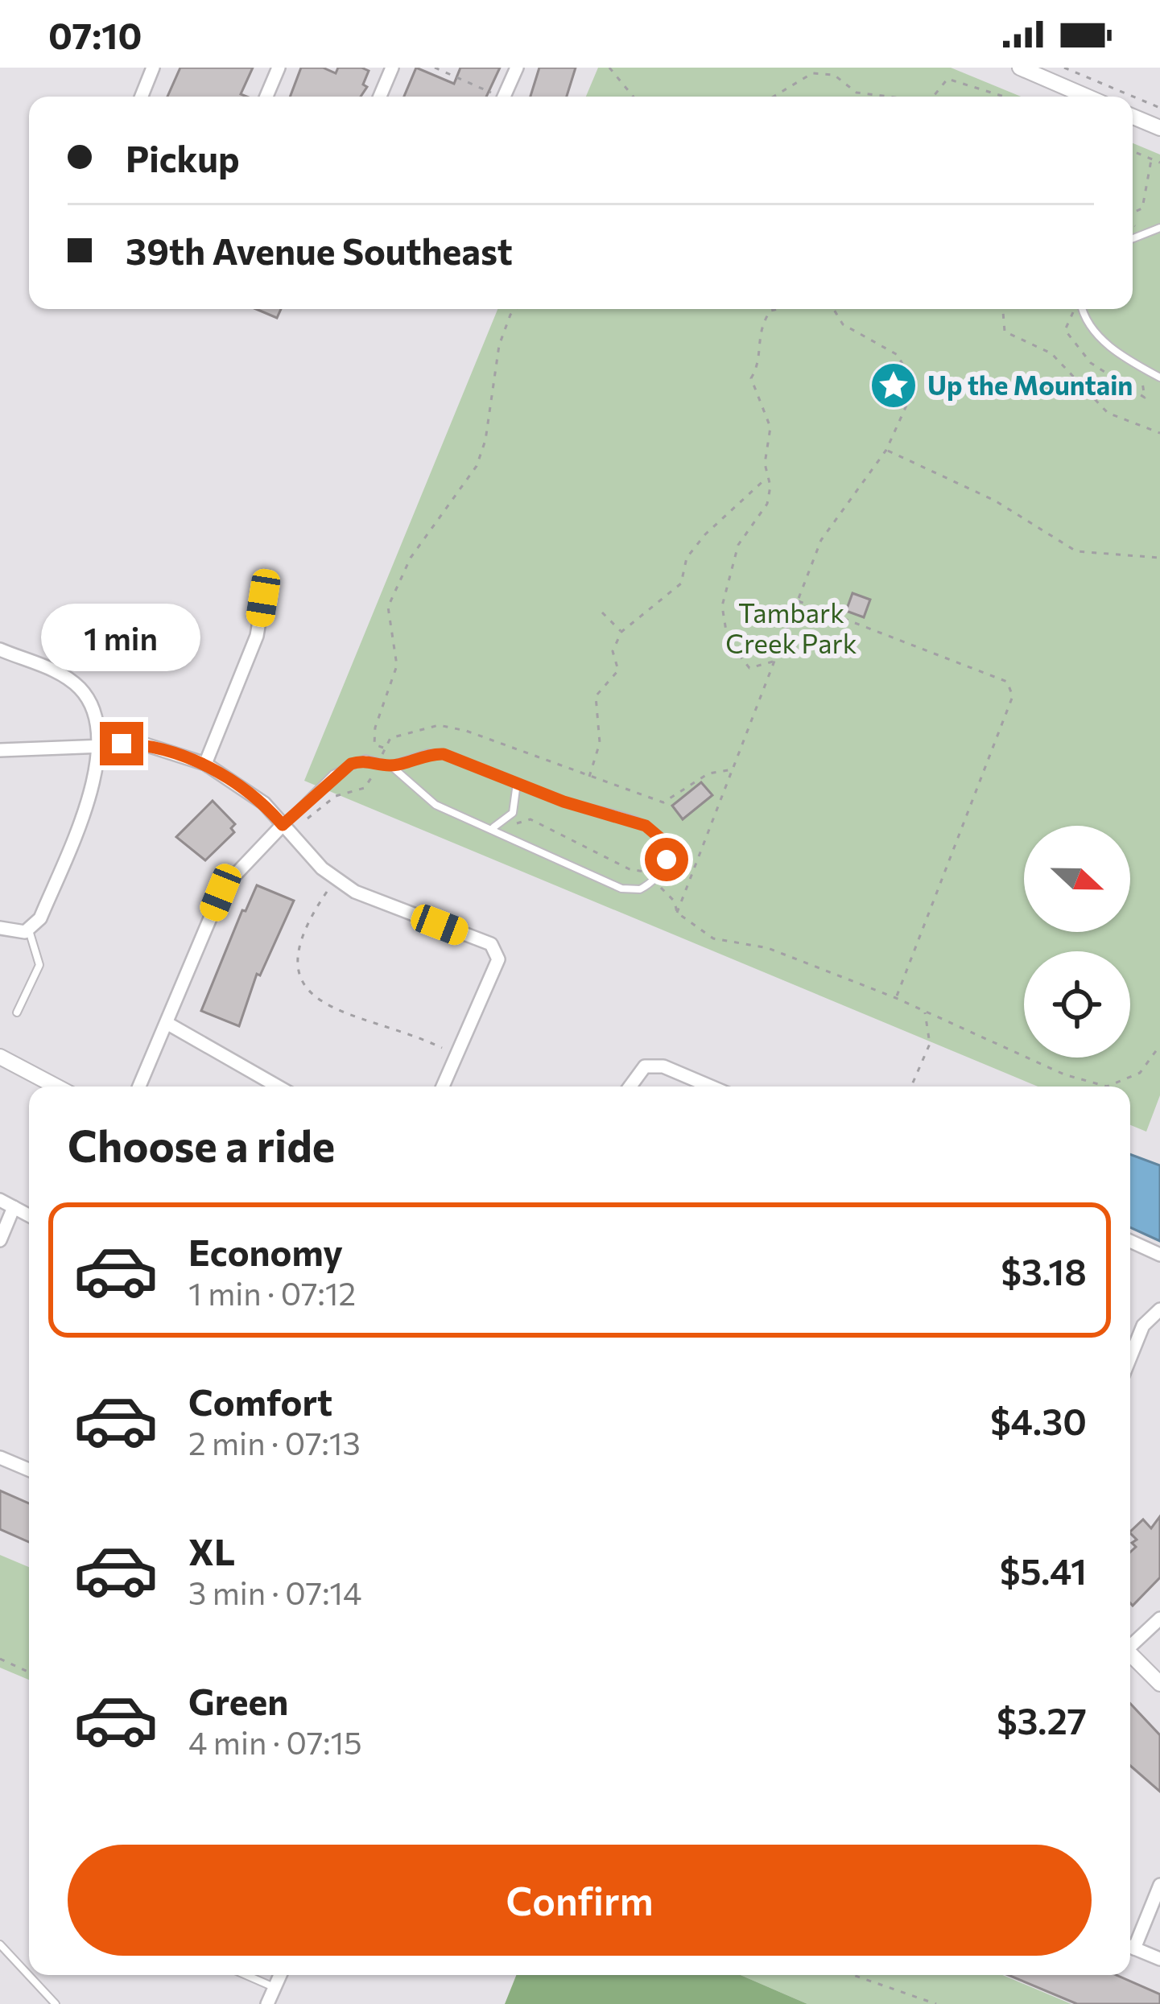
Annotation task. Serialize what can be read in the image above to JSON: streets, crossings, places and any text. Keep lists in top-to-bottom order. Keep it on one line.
{"parks":["Tambark Creek Park"],"places":{"place":["Up the Mountain"]},"north":"right","page":{"status":"07:10","banner":["Pickup","39th Avenue Southeast"],"bubble":"1 min","heading":"Choose a ride","list":[{"name":"Economy","note":"1 min · 07:12","value":"$3.18"},{"name":"Comfort","note":"2 min · 07:13","value":"$4.30"},{"name":"XL","note":"3 min · 07:14","value":"$5.41"},{"name":"Green","note":"4 min · 07:15","value":"$3.27"}],"buttons":"Confirm"}}
